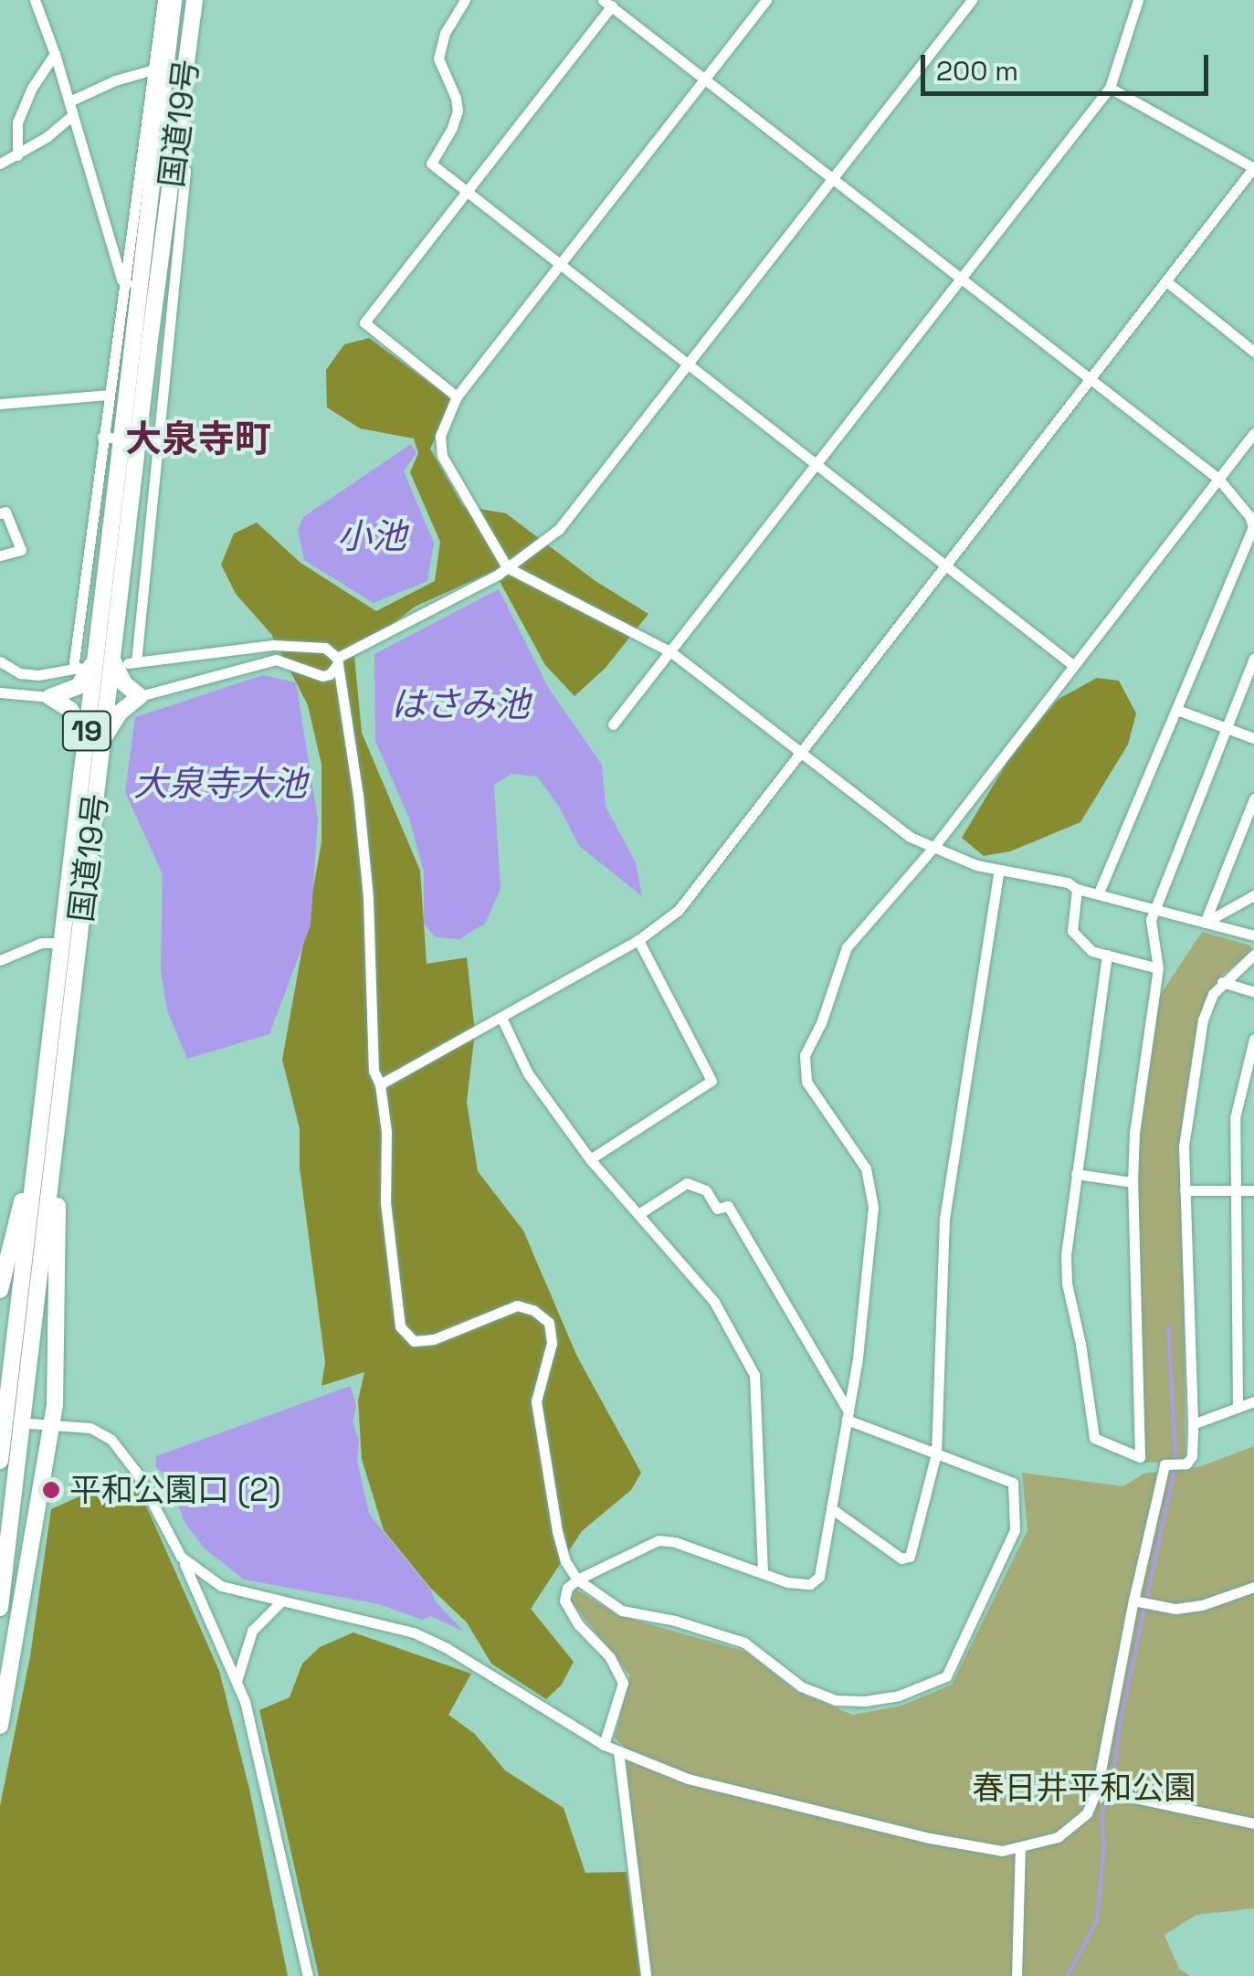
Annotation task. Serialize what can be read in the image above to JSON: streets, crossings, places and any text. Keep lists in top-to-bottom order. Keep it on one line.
{"streets":{"highway":["国道19号","19"]},"districts":["大泉寺町"],"water":["小池","はさみ池","大泉寺大池"],"parks":["春日井平和公園"],"places":["平和公園口 (2)"],"scale_bar":"200 m"}
